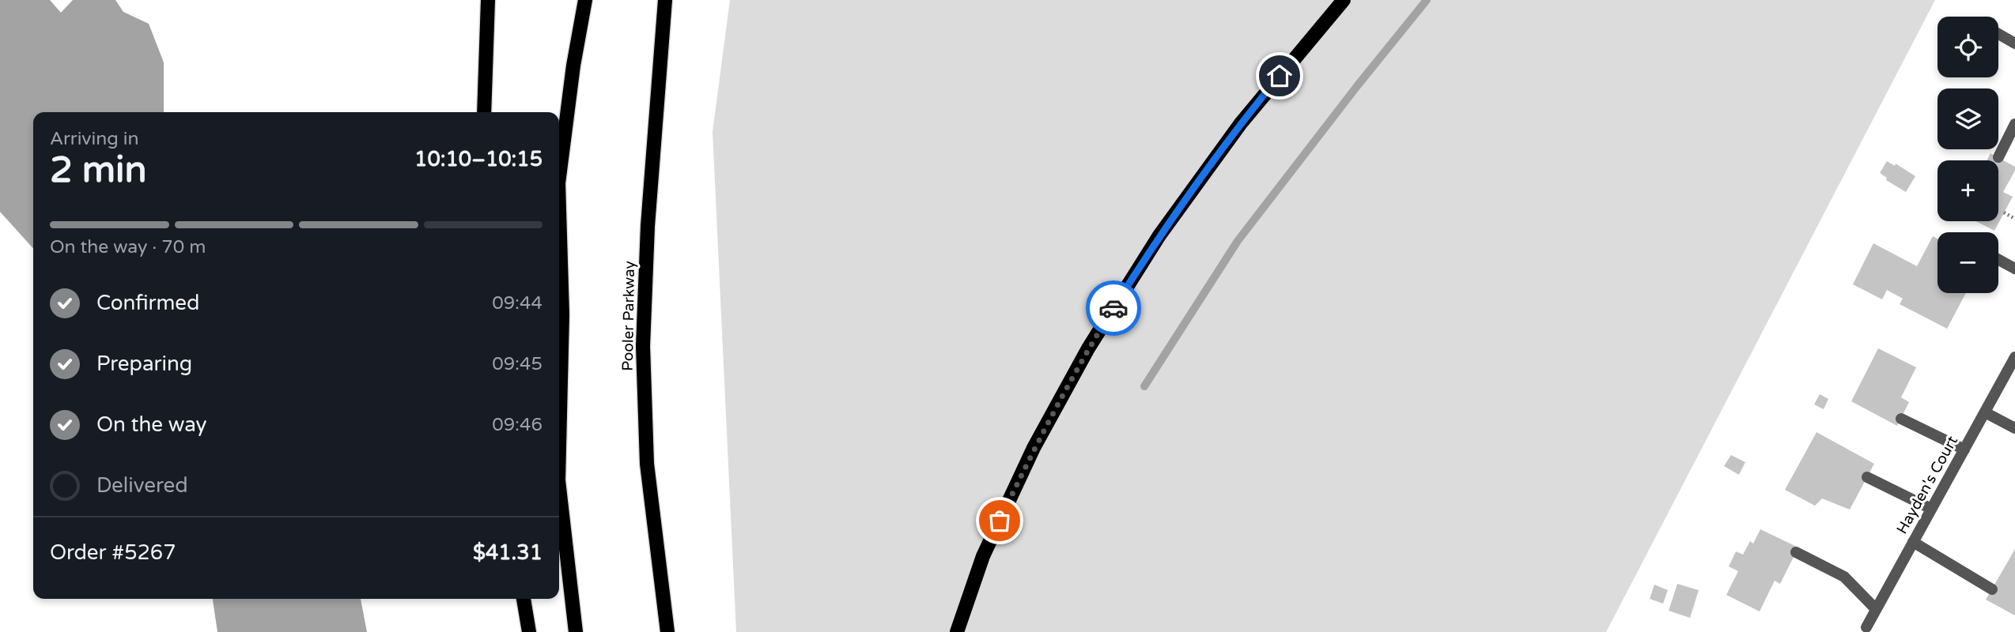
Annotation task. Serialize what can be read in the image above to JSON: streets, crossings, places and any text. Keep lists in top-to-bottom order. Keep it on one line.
{"streets":{"main road":["Pooler Parkway"],"street":["Hayden's Court"]},"page":{"map_buttons":["+","−"],"heading":["2 min","Arriving in","10:10–10:15"],"panel":["Order #5267","$41.31"],"bar":"On the way · 70 m","list":[["Confirmed","09:44"],["Preparing","09:45"],["On the way","09:46"],"Delivered"]}}
